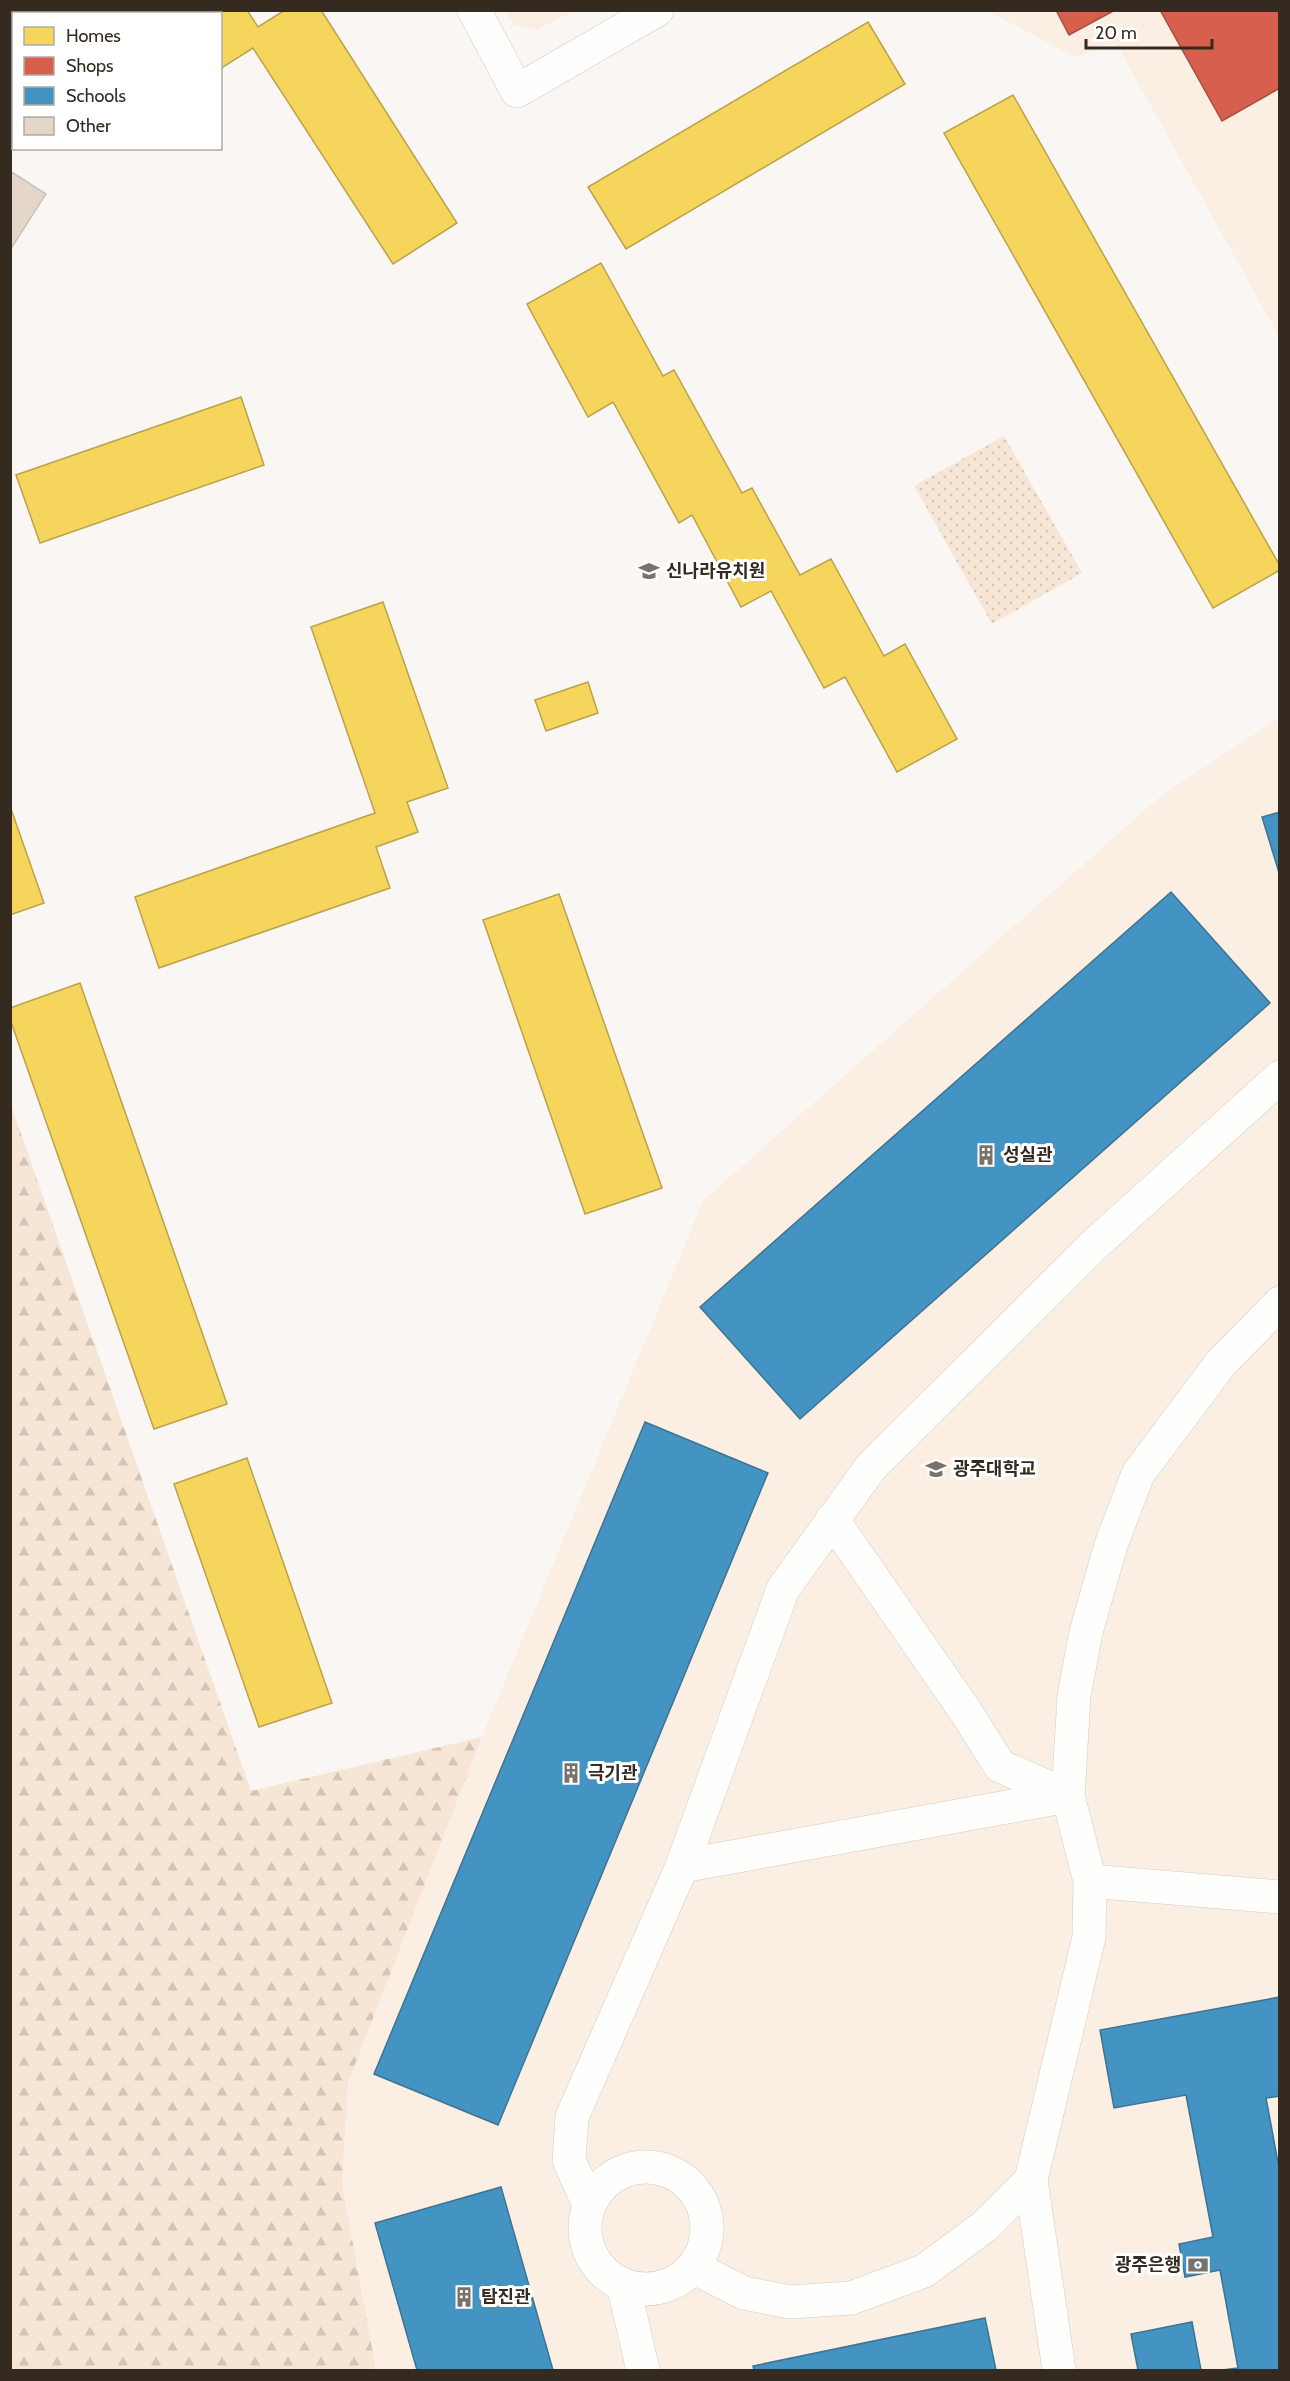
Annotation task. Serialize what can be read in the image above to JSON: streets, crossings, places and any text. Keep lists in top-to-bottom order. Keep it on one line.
{"places":{"school or university":["신나라유치원","광주대학교"],"building":["성실관","극기관","탐진관"],"bank":["광주은행"]},"legend":["Homes","Shops","Schools","Other"],"scale_bar":"20 m"}
